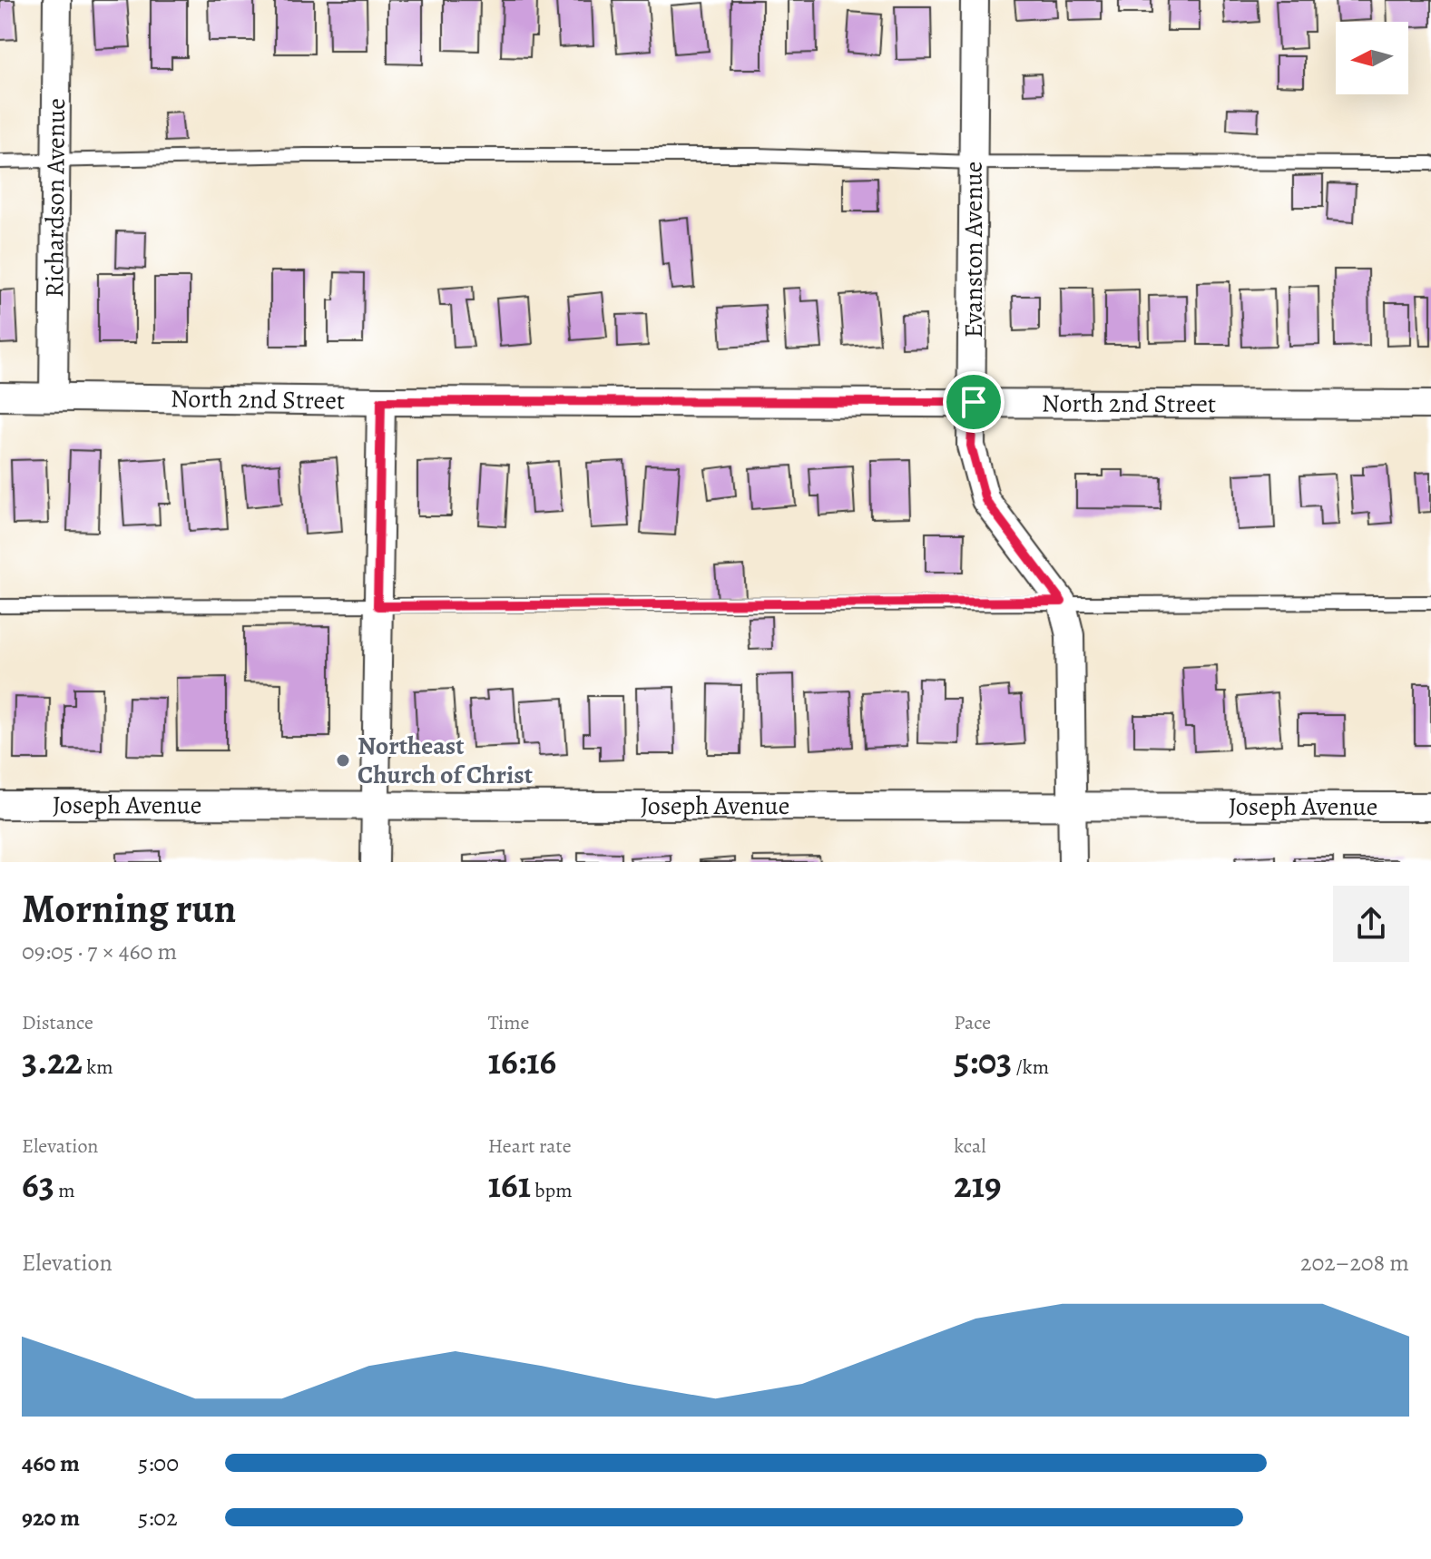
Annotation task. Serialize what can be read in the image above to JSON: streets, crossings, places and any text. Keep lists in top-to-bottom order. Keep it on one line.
{"streets":{"street":["Richardson Avenue","Evanston Avenue","North 2nd Street","Joseph Avenue"]},"crossings":[["Richardson Avenue","North 2nd Street"],["Evanston Avenue","North 2nd Street"],["Evanston Avenue","Joseph Avenue"]],"places":["Northeast Church of Christ"],"north":"left","page":{"heading":["Morning run","09:05 · 7 × 460 m"],"stats":[["Distance","3.22 km"],["Time","16:16"],["Pace","5:03 /km"],["Elevation","63 m"],["Heart rate","161 bpm"],["kcal","219"]],"chart":["Elevation","202–208 m"],"list":[{"name":"460 m","note":"5:00"},{"name":"920 m","note":"5:02"}]}}
